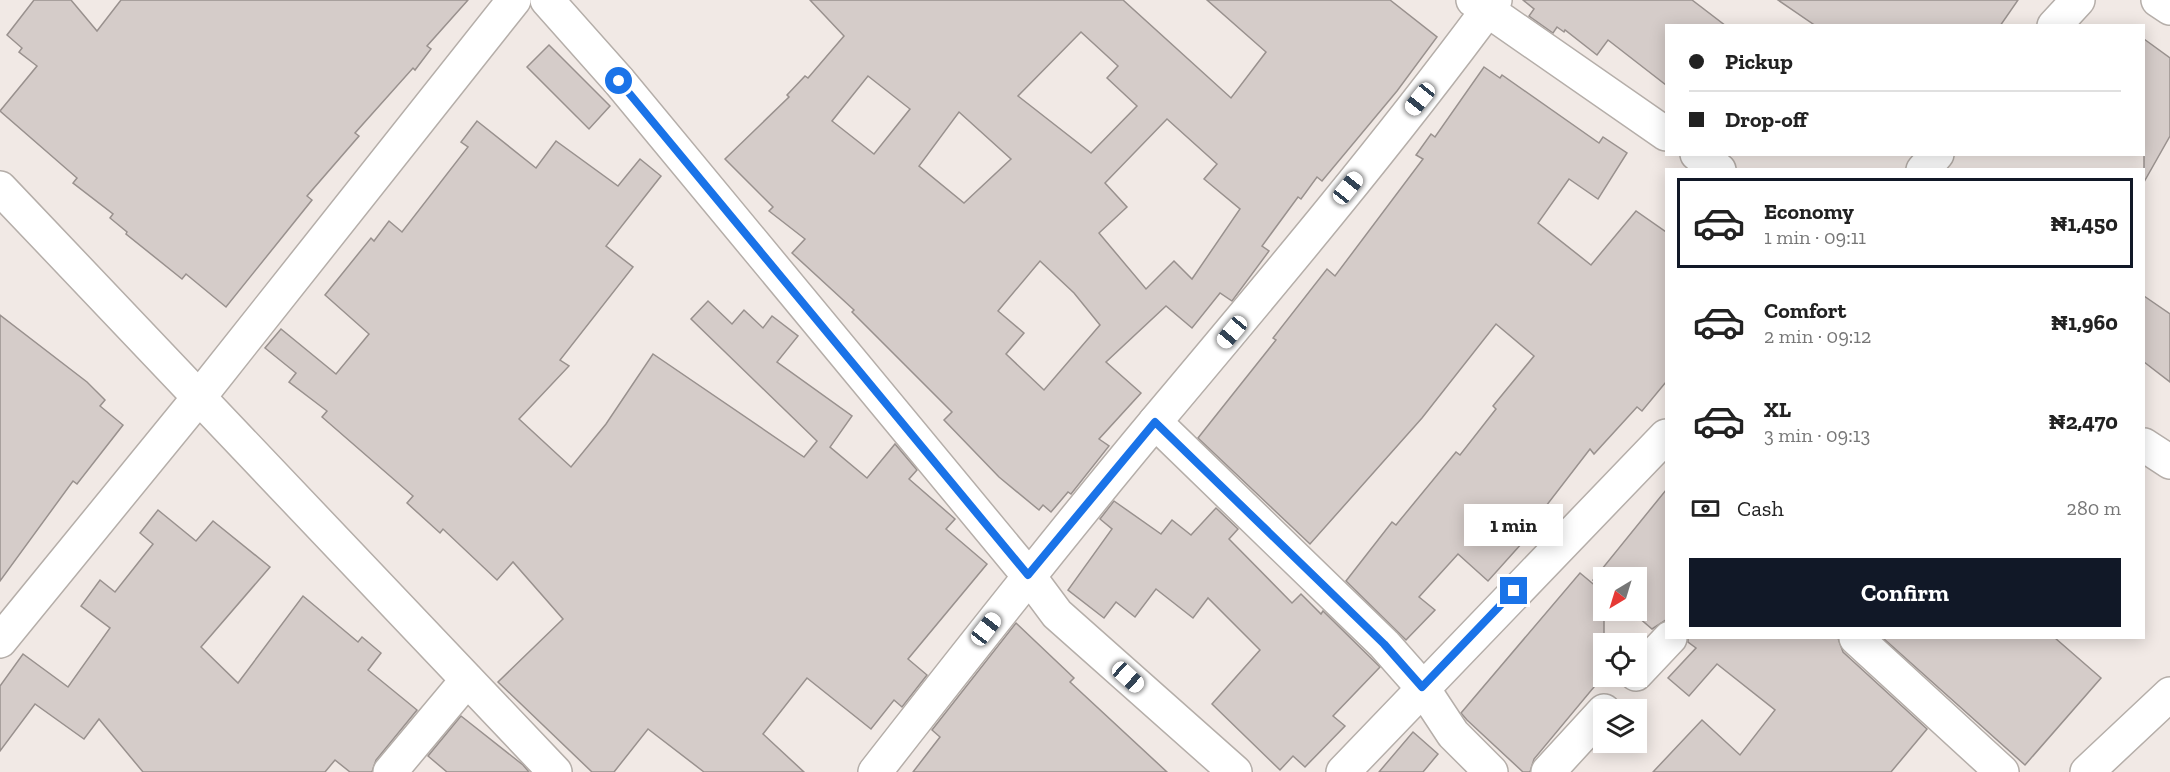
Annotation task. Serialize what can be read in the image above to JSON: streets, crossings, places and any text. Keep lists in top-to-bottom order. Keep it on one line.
{"north":"bottom left","page":{"banner":["Pickup","Drop-off"],"list":[{"name":"Economy","note":"1 min · 09:11","value":"₦1,450"},{"name":"Comfort","note":"2 min · 09:12","value":"₦1,960"},{"name":"XL","note":"3 min · 09:13","value":"₦2,470"}],"pay":["Cash","280 m"],"bubble":"1 min","buttons":"Confirm"}}
